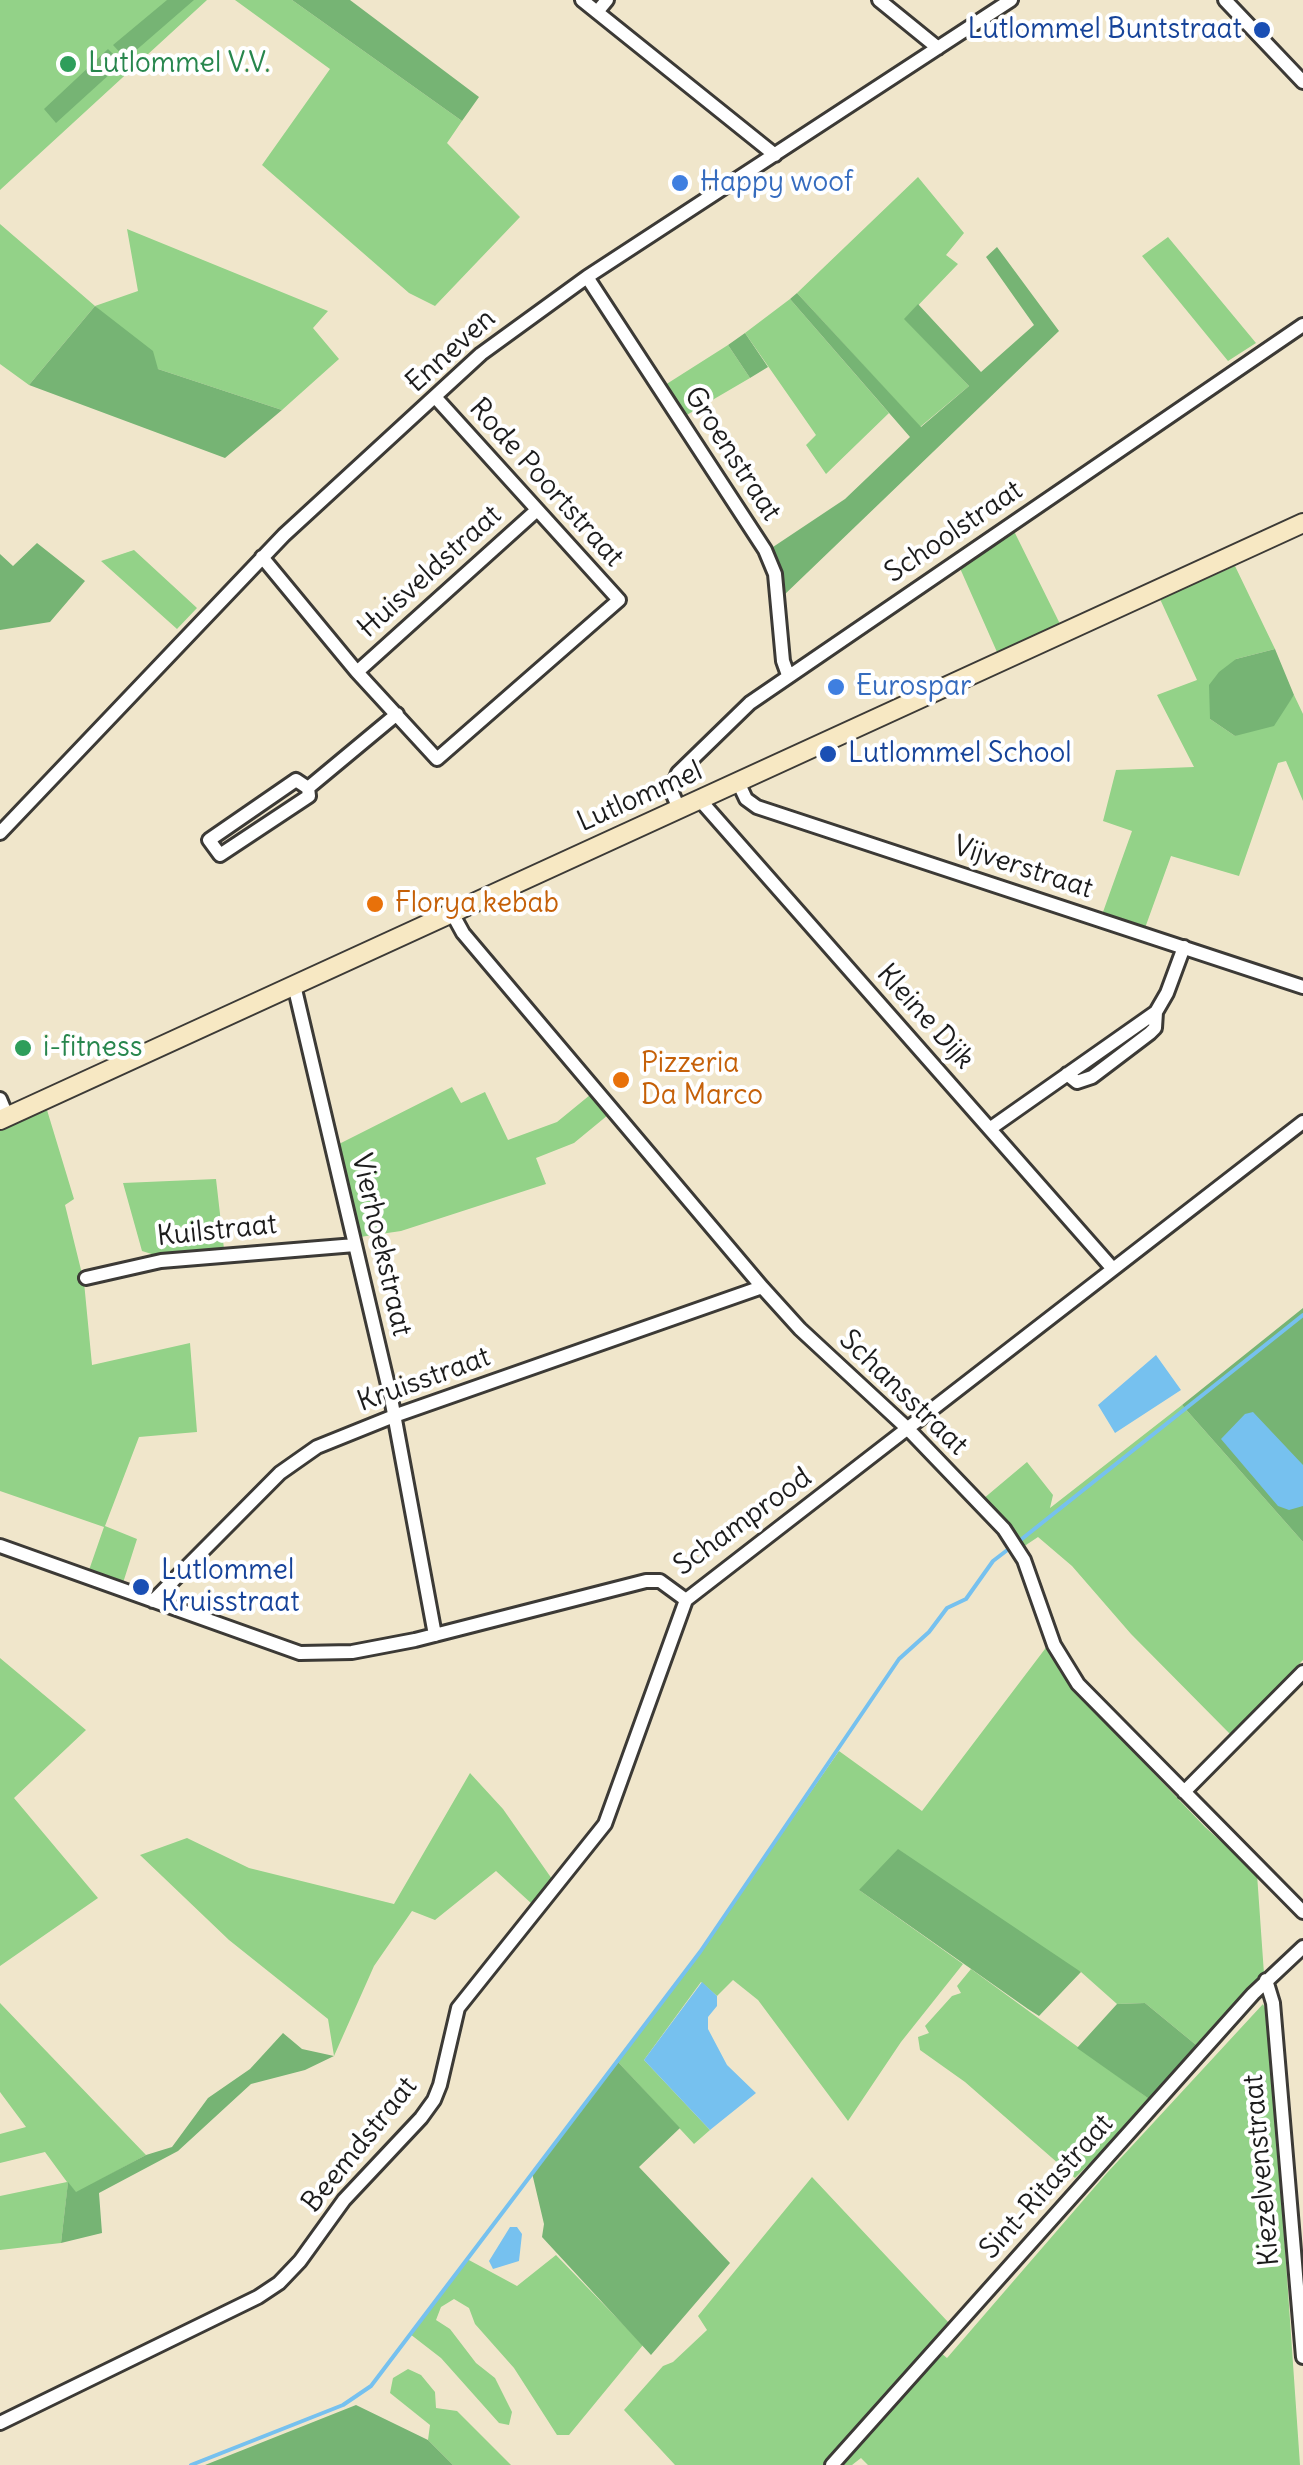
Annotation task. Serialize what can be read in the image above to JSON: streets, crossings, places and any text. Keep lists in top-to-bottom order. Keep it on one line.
{"streets":{"main road":["Lutlommel"],"street":["Enneven","Groenstraat","Rode Poortstraat","Schoolstraat","Huisveldstraat","Vijverstraat","Kleine Dijk","Kuilstraat","Vierhoekstraat","Kruisstraat","Schansstraat","Schamprood","Beemdstraat","Kiezelvenstraat","Sint-Ritastraat"]},"crossings":[["Enneven","Groenstraat"],["Enneven","Rode Poortstraat"],["Groenstraat","Schoolstraat"],["Rode Poortstraat","Huisveldstraat"],["Schoolstraat","Lutlommel"],["Lutlommel","Vijverstraat"],["Lutlommel","Kleine Dijk"],["Lutlommel","Vierhoekstraat"],["Lutlommel","Schansstraat"],["Kleine Dijk","Schamprood"],["Kuilstraat","Vierhoekstraat"],["Vierhoekstraat","Kruisstraat"],["Vierhoekstraat","Schamprood"],["Kruisstraat","Schansstraat"],["Kruisstraat","Schamprood"],["Schansstraat","Schamprood"],["Schamprood","Beemdstraat"],["Kiezelvenstraat","Sint-Ritastraat"]],"places":["Lutlommel Buntstraat","Lutlommel V.V.","Happy woof","Eurospar","Lutlommel School","Florya kebab","i-fitness","Pizzeria Da Marco","Lutlommel Kruisstraat"]}
